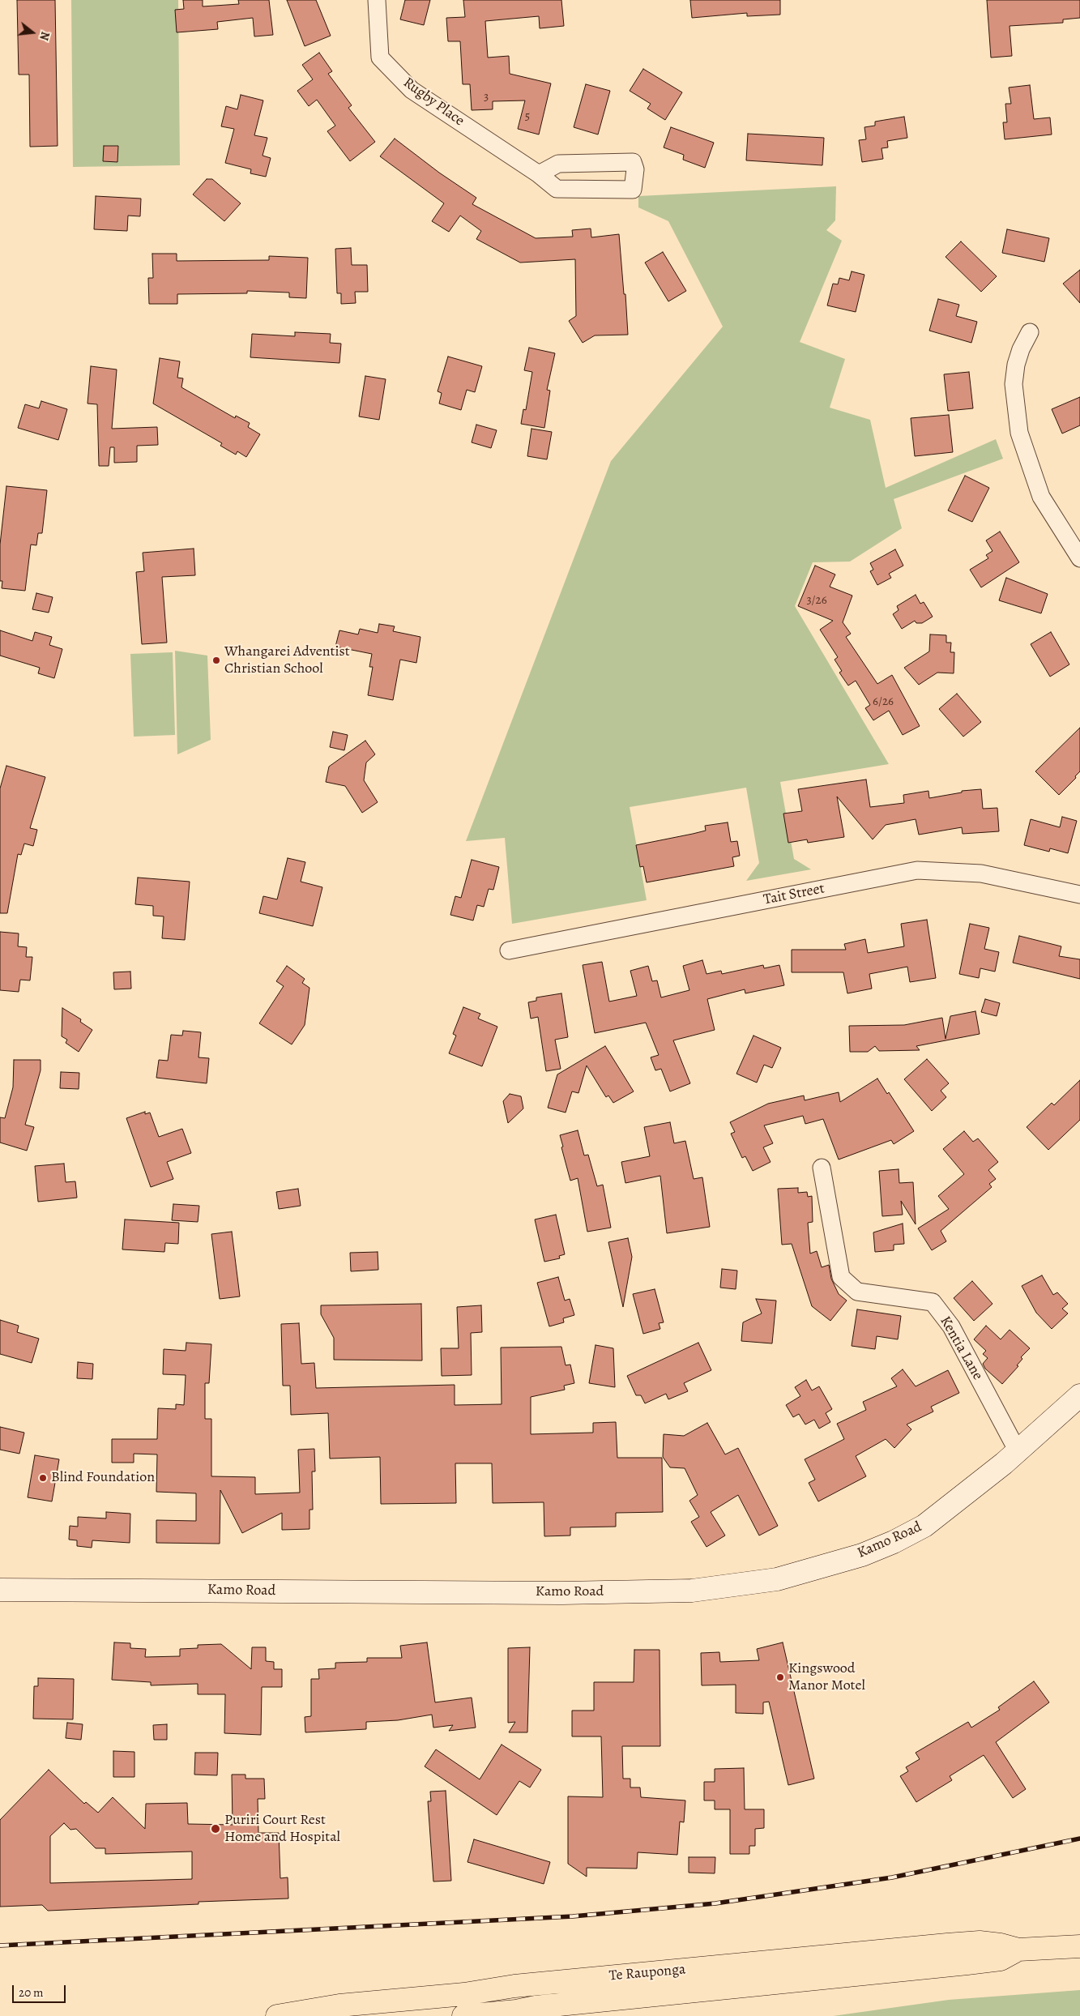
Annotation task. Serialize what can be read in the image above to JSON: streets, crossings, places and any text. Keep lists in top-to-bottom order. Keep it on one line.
{"streets":{"highway":["Te Rauponga"],"main road":["Kamo Road"],"street":["Rugby Place","Tait Street","Kentia Lane"]},"crossings":[["Kentia Lane","Kamo Road"]],"places":["Whangarei Adventist Christian School","Blind Foundation","Kingswood Manor Motel","Puriri Court Rest Home and Hospital"],"house_numbers":["3","5","3/26","6/26"],"scale_bar":"20 m","north":"right"}
